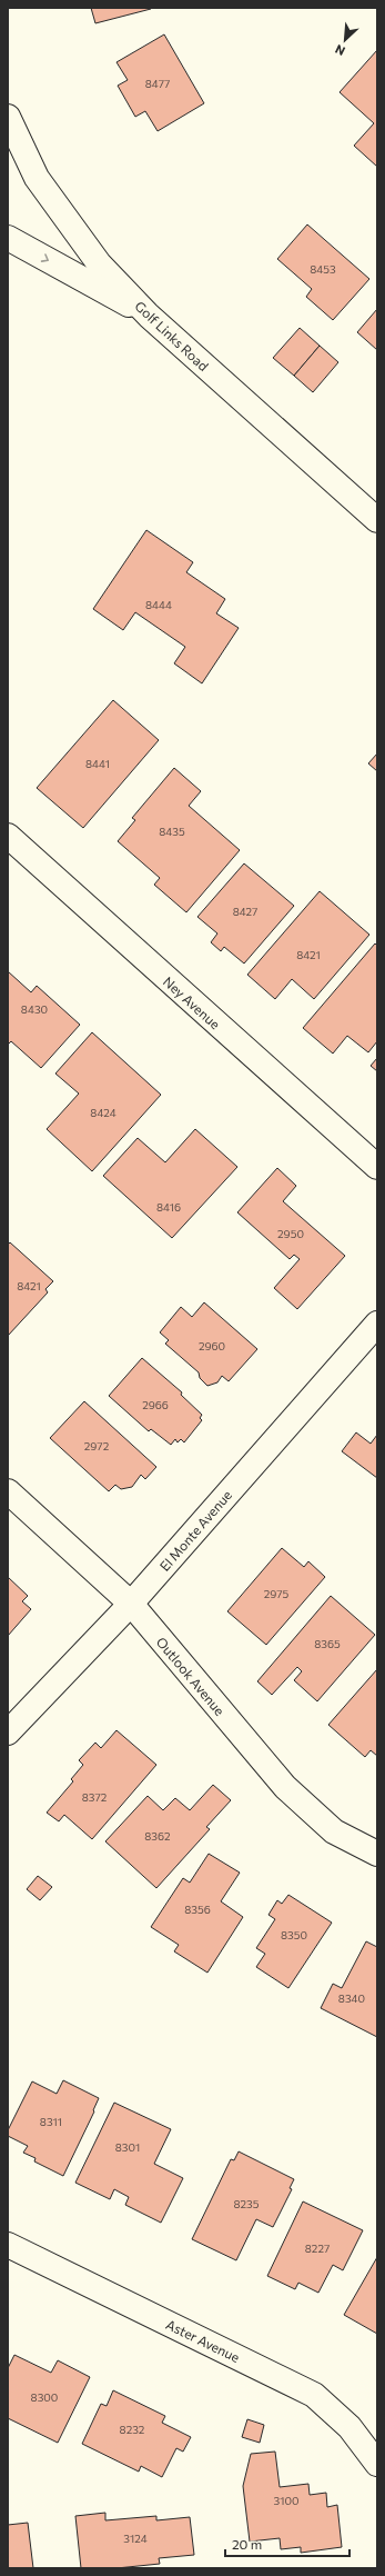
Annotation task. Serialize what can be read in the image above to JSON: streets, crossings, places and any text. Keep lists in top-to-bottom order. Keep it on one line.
{"streets":{"street":["Golf Links Road","Ney Avenue","El Monte Avenue","Outlook Avenue","Aster Avenue"]},"crossings":[["El Monte Avenue","Outlook Avenue"]],"house_numbers":["8477","8453","8444","8441","8435","8427","8421","8430","8424","8416","2950","8421","2960","2966","2972","2975","8365","8372","8362","8356","8350","8340","8311","8301","8235","8227","8300","8232","3100","3124"],"scale_bar":"20 m","north":"bottom left"}
